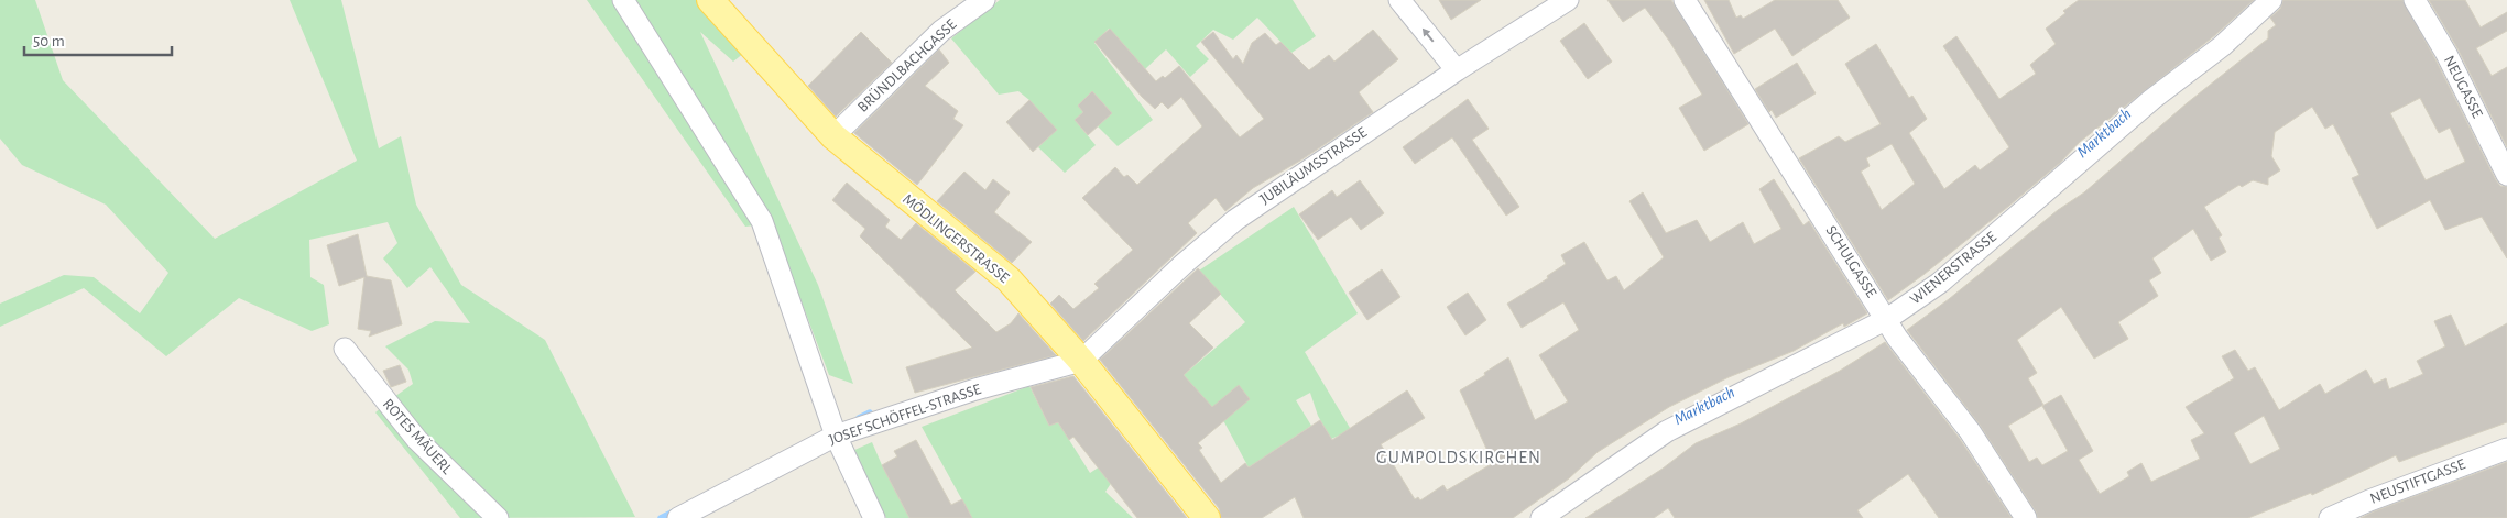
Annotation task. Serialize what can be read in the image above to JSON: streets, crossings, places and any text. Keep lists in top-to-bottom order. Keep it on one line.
{"streets":{"main road":["MÖDLINGERSTRASSE"],"street":["BRÜNDLBACHGASSE","NEUGASSE","JUBILÄUMSSTRASSE","SCHULGASSE","WIENERSTRASSE","JOSEF SCHÖFFEL-STRASSE","ROTES MÄUERL","NEUSTIFTGASSE"]},"crossings":[["BRÜNDLBACHGASSE","MÖDLINGERSTRASSE"],["JUBILÄUMSSTRASSE","MÖDLINGERSTRASSE"],["JUBILÄUMSSTRASSE","JOSEF SCHÖFFEL-STRASSE"],["MÖDLINGERSTRASSE","JOSEF SCHÖFFEL-STRASSE"],["SCHULGASSE","WIENERSTRASSE"]],"districts":["GUMPOLDSKIRCHEN"],"water":["Marktbach"],"scale_bar":"50 m"}
